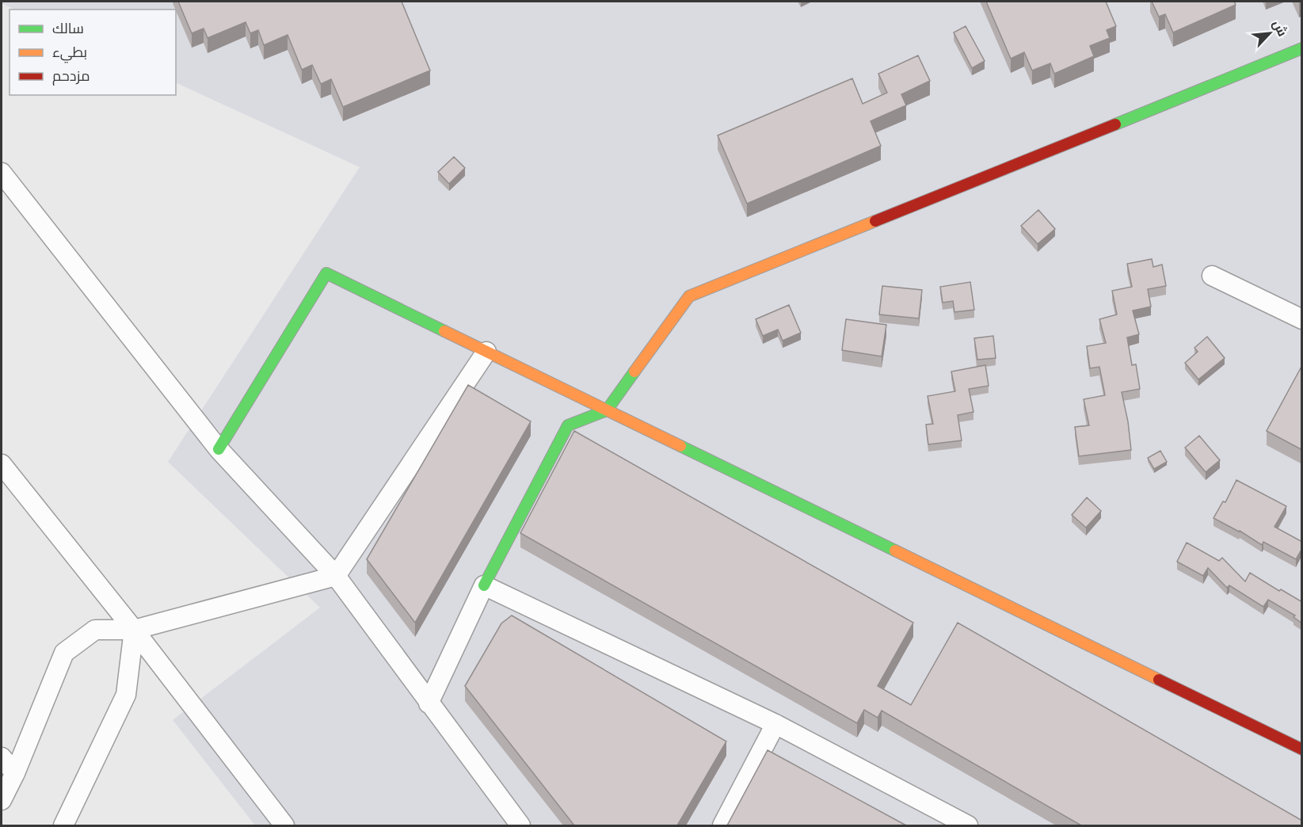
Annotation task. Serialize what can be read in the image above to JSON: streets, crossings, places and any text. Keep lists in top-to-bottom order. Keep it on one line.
{"legend":["سالك","بطيء","مزدحم"],"north":"top right"}
